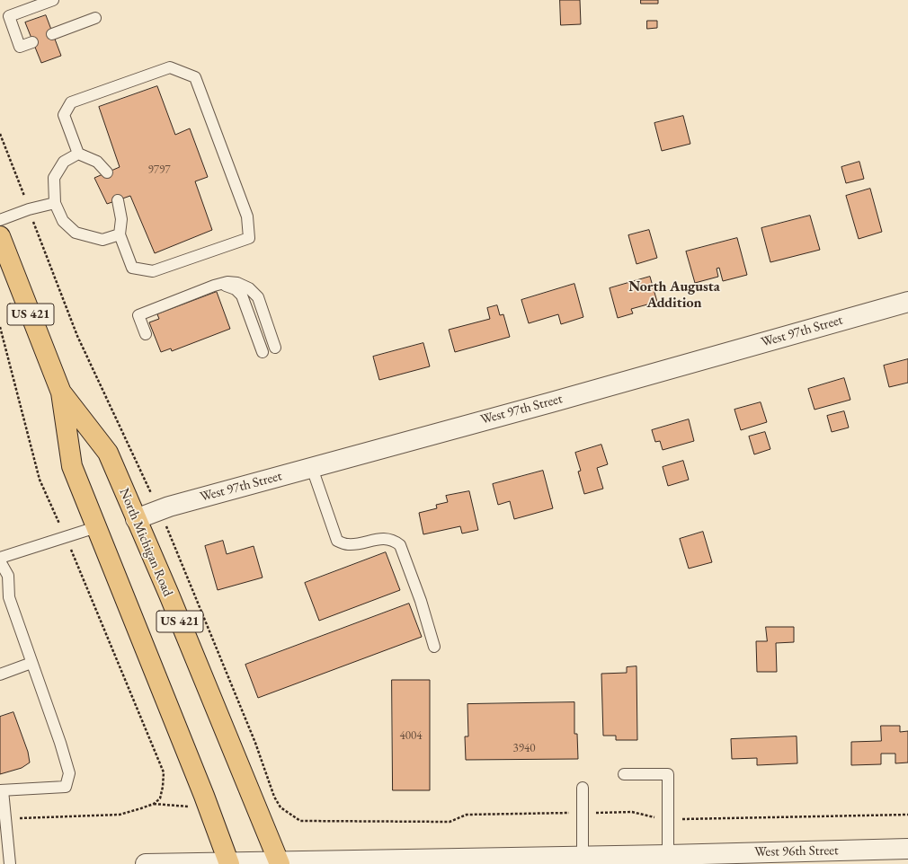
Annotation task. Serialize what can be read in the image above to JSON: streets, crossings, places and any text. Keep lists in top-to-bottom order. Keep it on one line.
{"streets":{"main road":["US 421","North Michigan Road"],"street":["West 97th Street","West 96th Street"]},"crossings":[["West 97th Street","North Michigan Road"],["North Michigan Road","West 96th Street"]],"districts":["North Augusta Addition"],"house_numbers":["9797","4004","3940"]}
